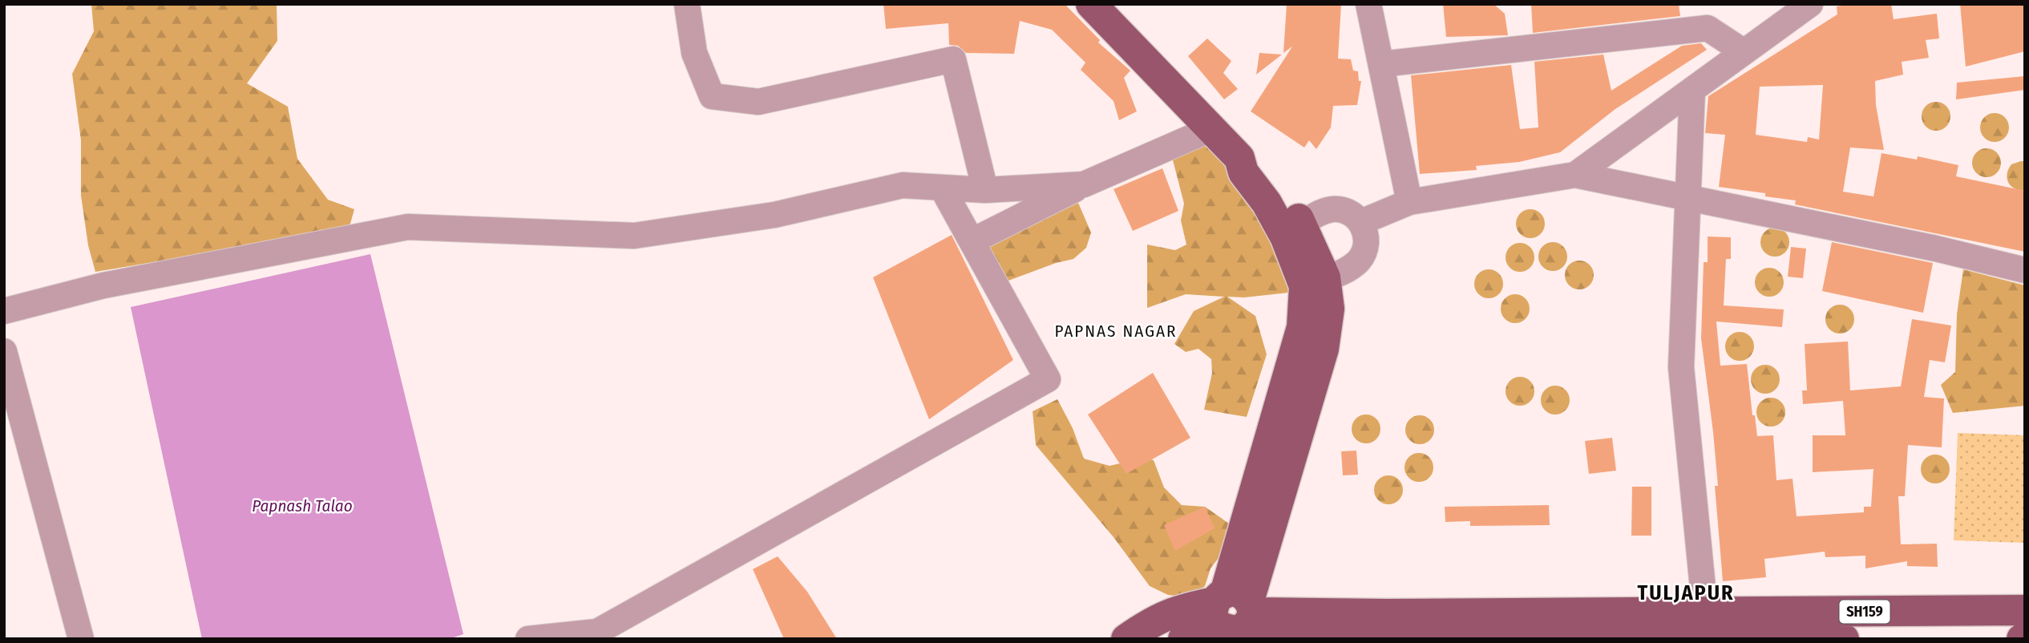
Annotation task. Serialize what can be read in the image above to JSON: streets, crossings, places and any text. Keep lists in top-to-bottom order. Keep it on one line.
{"streets":{"main road":["SH159"]},"districts":["PAPNAS NAGAR","TULJAPUR"],"water":["Papnash Talao"]}
